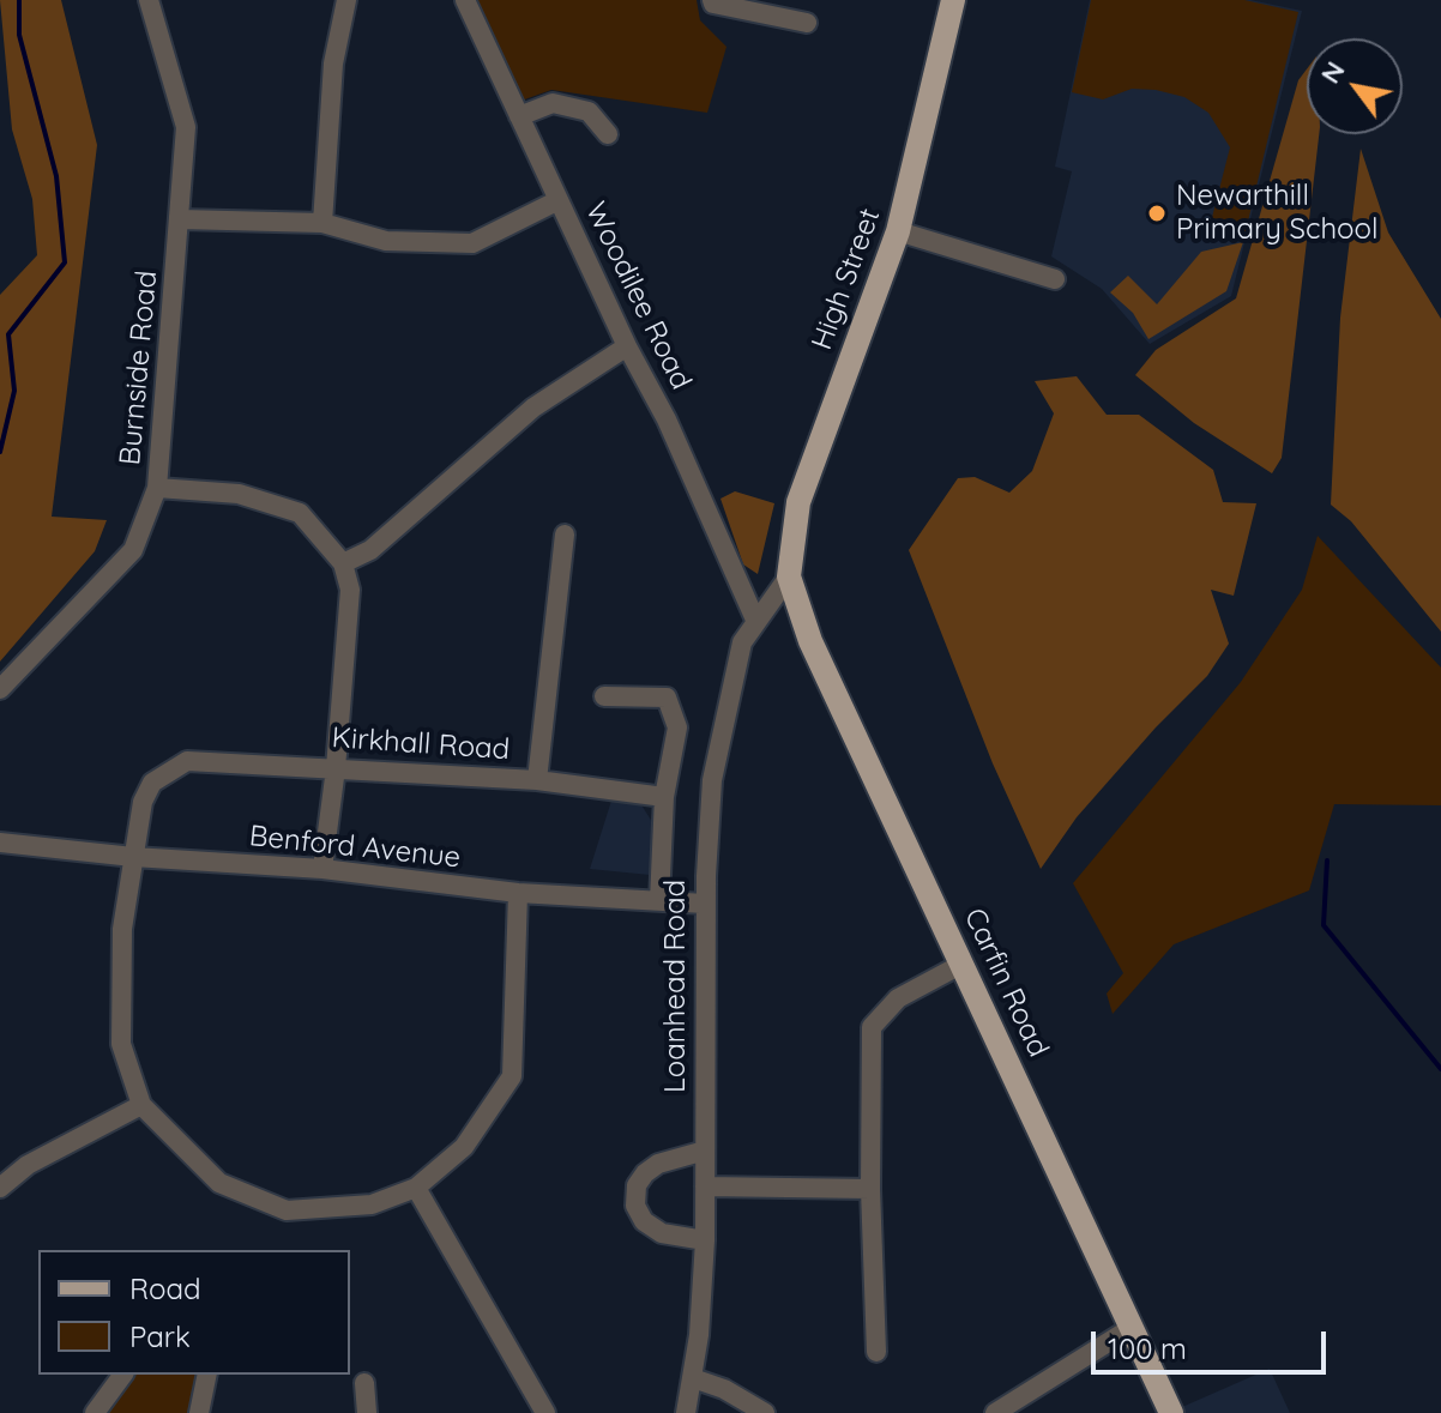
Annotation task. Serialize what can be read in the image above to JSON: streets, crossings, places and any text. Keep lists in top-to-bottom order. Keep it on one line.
{"streets":{"main road":["High Street","Carfin Road"],"street":["Woodilee Road","Burnside Road","Kirkhall Road","Benford Avenue","Loanhead Road"]},"crossings":[["High Street","Carfin Road"],["High Street","Loanhead Road"],["Woodilee Road","Loanhead Road"],["Kirkhall Road","Benford Avenue"],["Benford Avenue","Loanhead Road"],["Carfin Road","Loanhead Road"]],"places":["Newarthill Primary School"],"legend":["Road","Park"],"scale_bar":"100 m","north":"top left"}
